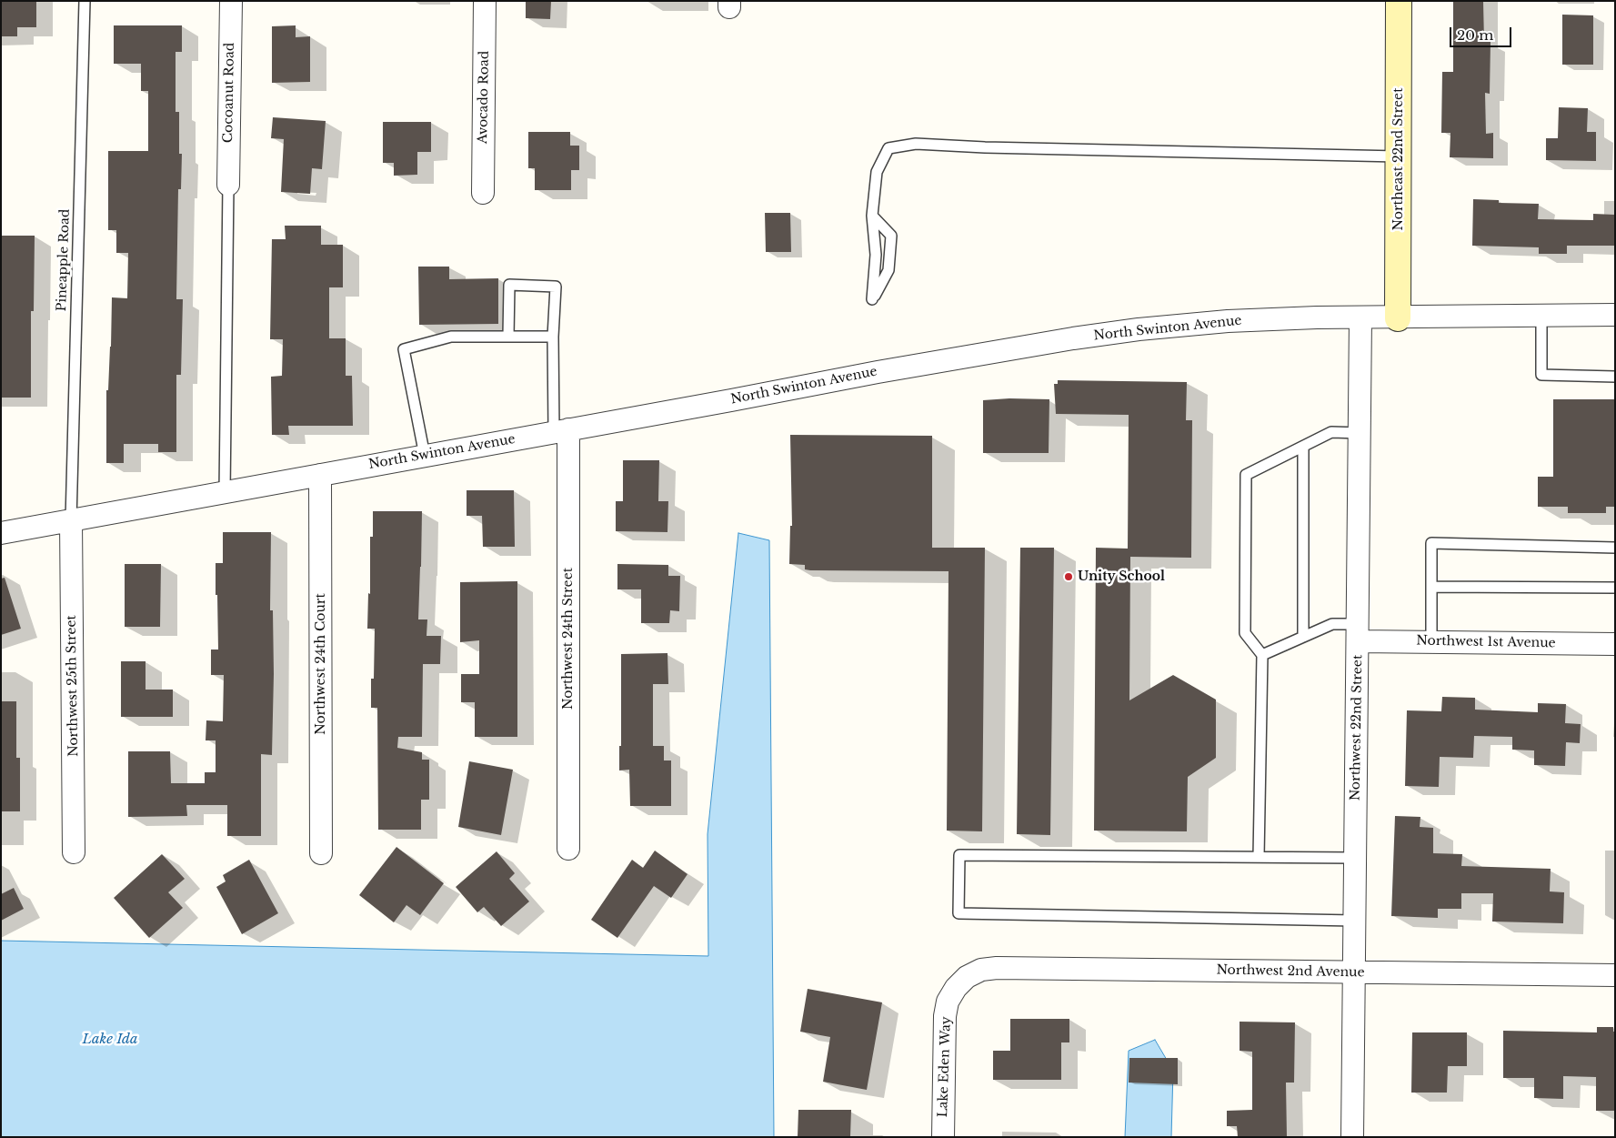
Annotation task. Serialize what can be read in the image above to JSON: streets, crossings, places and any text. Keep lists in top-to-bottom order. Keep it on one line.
{"streets":{"street":["Cocoanut Road","Avocado Road","Northeast 22nd Street","North Swinton Avenue","Northwest 24th Street","Northwest 1st Avenue","Northwest 24th Court","Northwest 25th Street","Northwest 22nd Street","Northwest 2nd Avenue","Lake Eden Way"],"lane":["Pineapple Road"]},"crossings":[["Northeast 22nd Street","North Swinton Avenue"],["Pineapple Road","North Swinton Avenue"],["Pineapple Road","Northwest 25th Street"],["North Swinton Avenue","Northwest 24th Street"],["North Swinton Avenue","Northwest 24th Court"],["North Swinton Avenue","Northwest 25th Street"],["North Swinton Avenue","Northwest 22nd Street"],["Northwest 1st Avenue","Northwest 22nd Street"],["Northwest 22nd Street","Northwest 2nd Avenue"],["Northwest 2nd Avenue","Lake Eden Way"]],"water":["Lake Ida"],"places":["Unity School"],"scale_bar":"20 m"}
